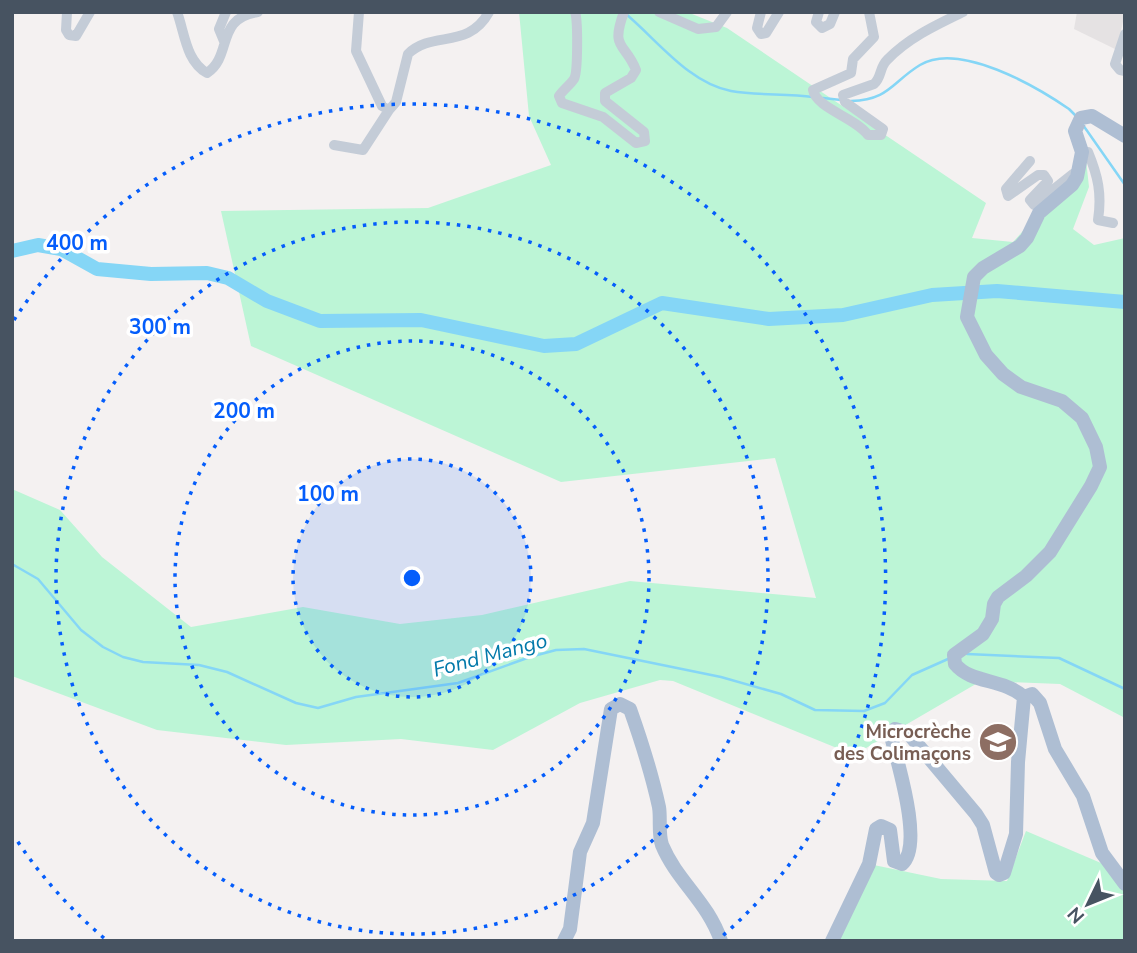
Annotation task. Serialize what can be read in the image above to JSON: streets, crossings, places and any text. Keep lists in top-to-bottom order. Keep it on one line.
{"water":["Fond Mango"],"places":{"school or university":["Microcrèche des Colimaçons"]},"north":"bottom left","rings":["400 m","300 m","200 m","100 m"]}
